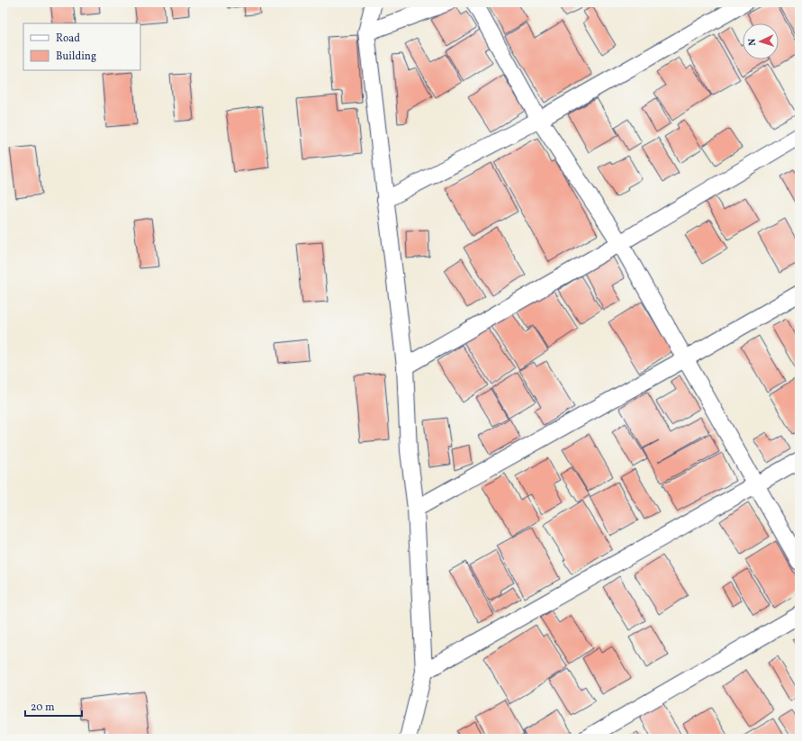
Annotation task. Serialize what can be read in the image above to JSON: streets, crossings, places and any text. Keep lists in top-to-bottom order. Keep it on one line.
{"legend":["Road","Building"],"scale_bar":"20 m","north":"left"}
